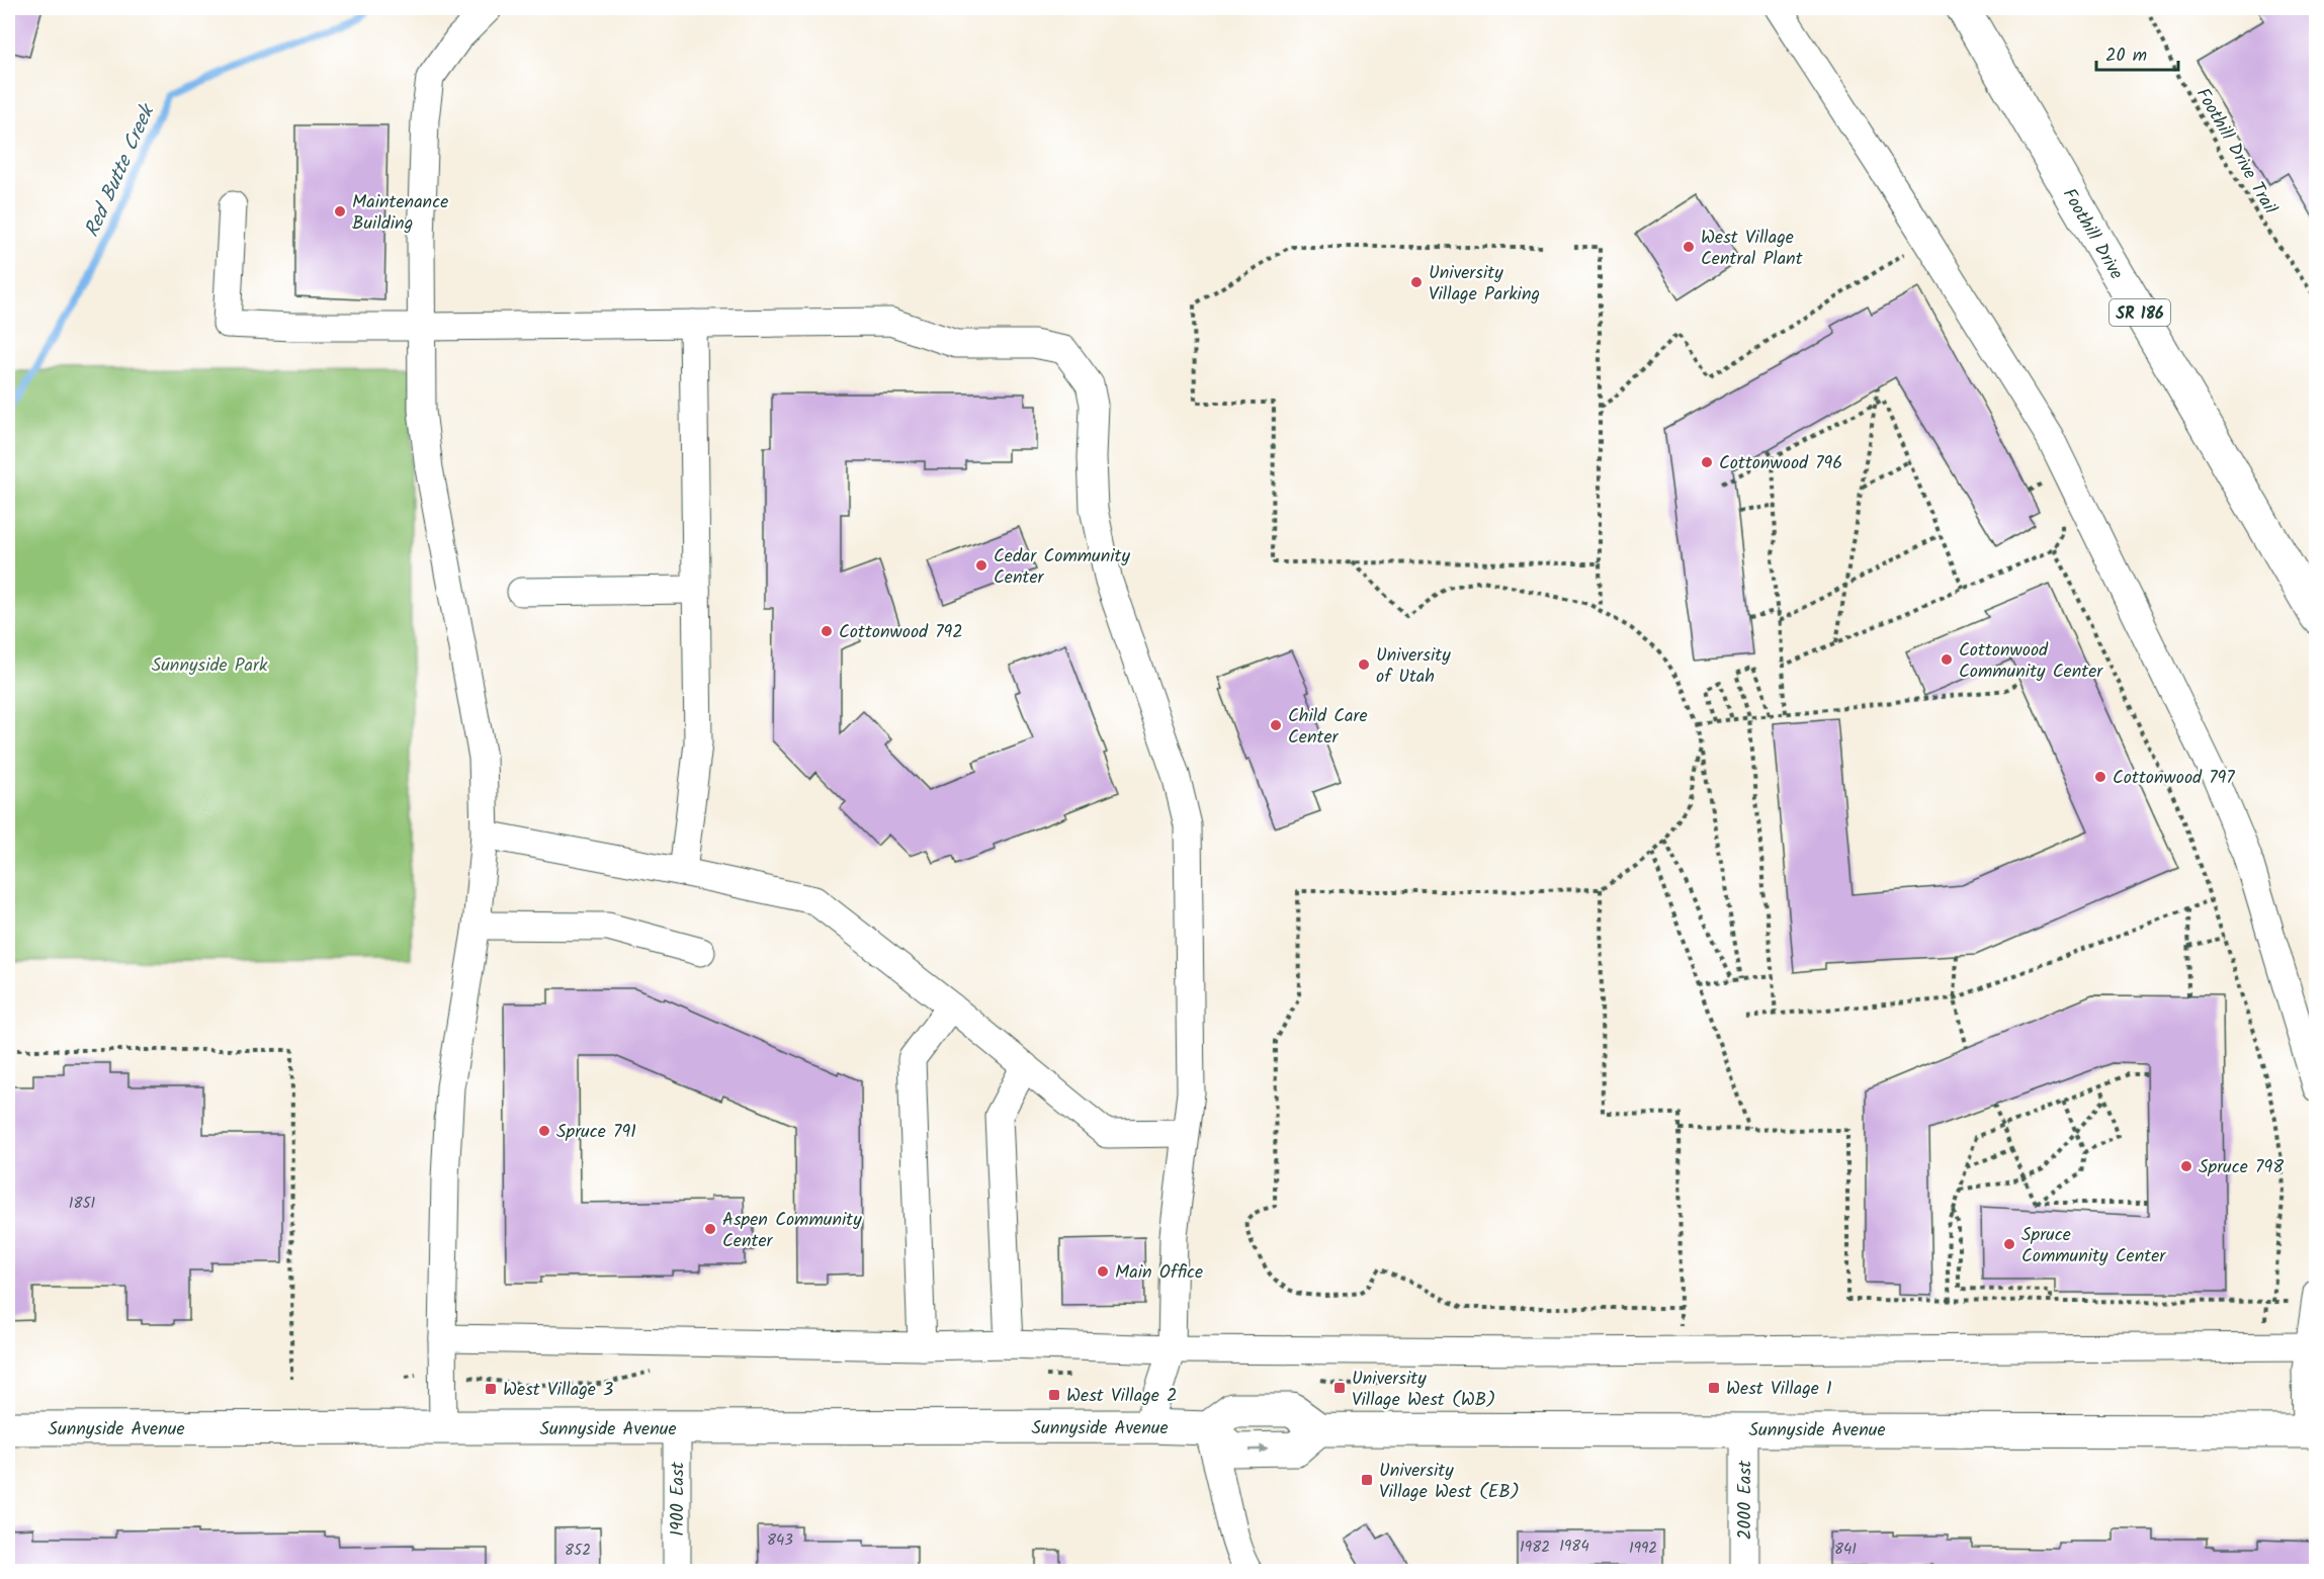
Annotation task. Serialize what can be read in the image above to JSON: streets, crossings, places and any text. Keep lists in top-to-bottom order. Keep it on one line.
{"streets":{"main road":["Foothill Drive","SR 186","Sunnyside Avenue"],"street":["1900 East","2000 East"],"path":["Foothill Drive Trail"]},"crossings":[["Sunnyside Avenue","1900 East"],["Sunnyside Avenue","2000 East"]],"water":["Red Butte Creek"],"parks":["Sunnyside Park"],"places":{"other":["Maintenance Building","West Village Central Plant","University Village Parking","Cottonwood 796","Cedar Community Center","Cottonwood 792","Cottonwood Community Center","University of Utah","Child Care Center","Cottonwood 797","Spruce 791","Spruce 798","Aspen Community Center","Spruce Community Center","Main Office"],"transit":["University Village West (WB)","West Village 1","West Village 3","West Village 2","University Village West (EB)"]},"house_numbers":["1851","843","1984","1982","1992","841","852"],"scale_bar":"20 m"}
